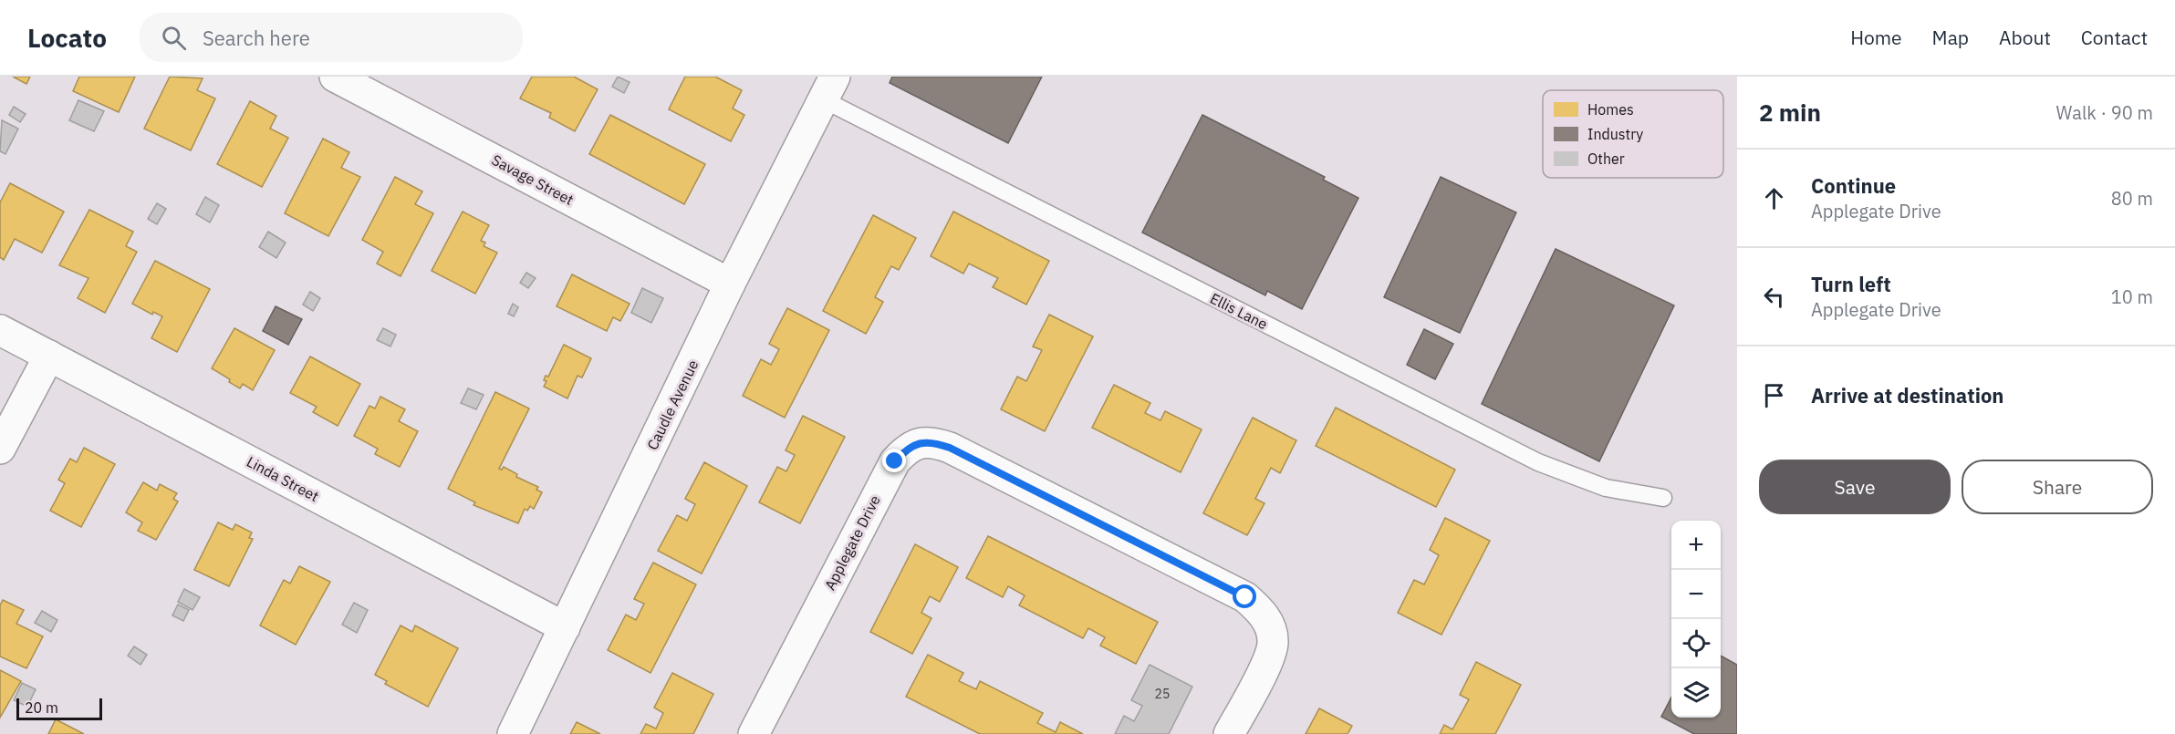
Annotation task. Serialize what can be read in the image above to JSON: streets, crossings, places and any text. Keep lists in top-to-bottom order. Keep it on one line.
{"streets":{"street":["Savage Street","Caudle Avenue","Linda Street","Applegate Drive"],"lane":["Ellis Lane"]},"crossings":[["Savage Street","Caudle Avenue"],["Ellis Lane","Caudle Avenue"],["Caudle Avenue","Linda Street"]],"house_numbers":["25"],"legend":["Homes","Industry","Other"],"scale_bar":"20 m","page":{"header":"Locato","search":"Search here","nav":["Home","Map","About","Contact"],"heading":["2 min","Walk · 90 m"],"list":[["Continue","Applegate Drive","80 m"],["Turn left","Applegate Drive","10 m"],"Arrive at destination"],"buttons":["Save","Share"],"map_buttons":["+","−"],"scale":"20 m"}}
